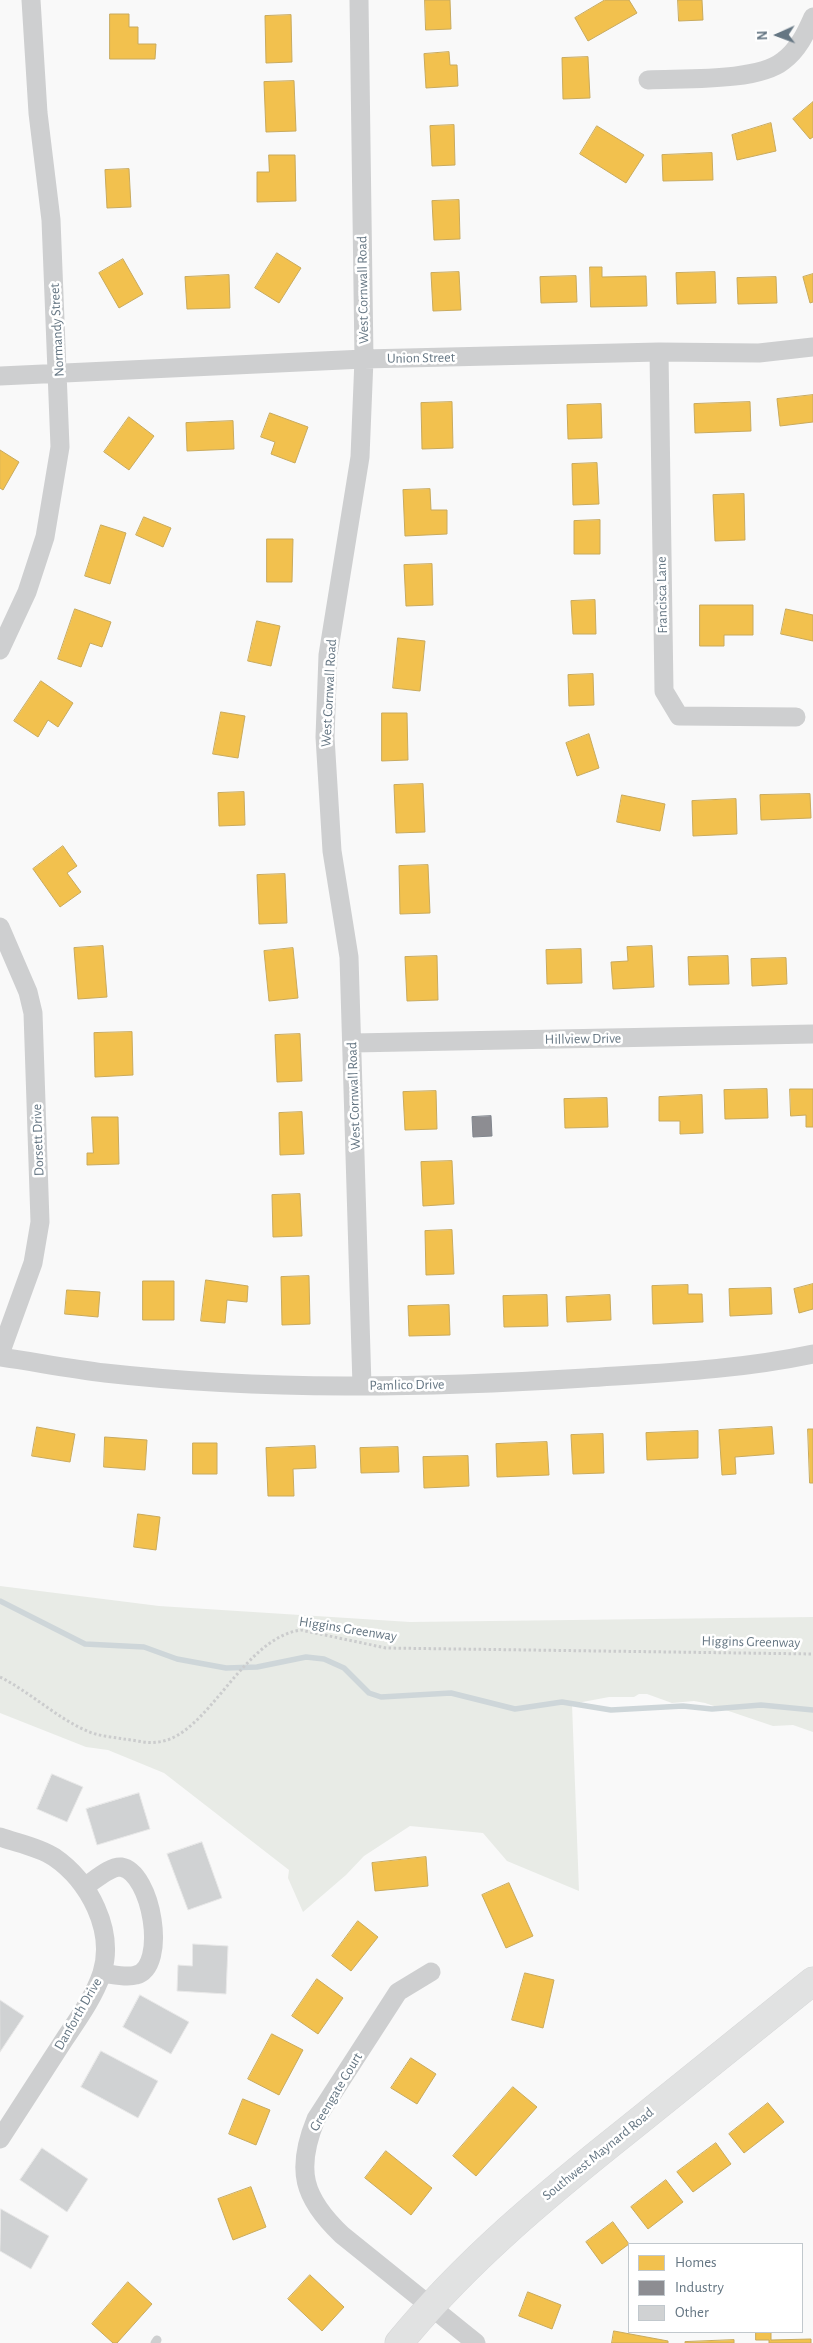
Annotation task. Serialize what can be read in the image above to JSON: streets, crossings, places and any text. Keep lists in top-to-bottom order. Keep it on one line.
{"streets":{"main road":["Southwest Maynard Road"],"street":["West Cornwall Road","Normandy Street","Union Street","Francisca Lane","Hillview Drive","Dorsett Drive","Pamlico Drive","Danforth Drive","Greengate Court"],"path":["Higgins Greenway"]},"crossings":[["West Cornwall Road","Union Street"],["West Cornwall Road","Hillview Drive"],["West Cornwall Road","Pamlico Drive"],["Normandy Street","Union Street"],["Union Street","Francisca Lane"],["Dorsett Drive","Pamlico Drive"],["Greengate Court","Southwest Maynard Road"]],"legend":["Homes","Industry","Other"],"north":"left"}
